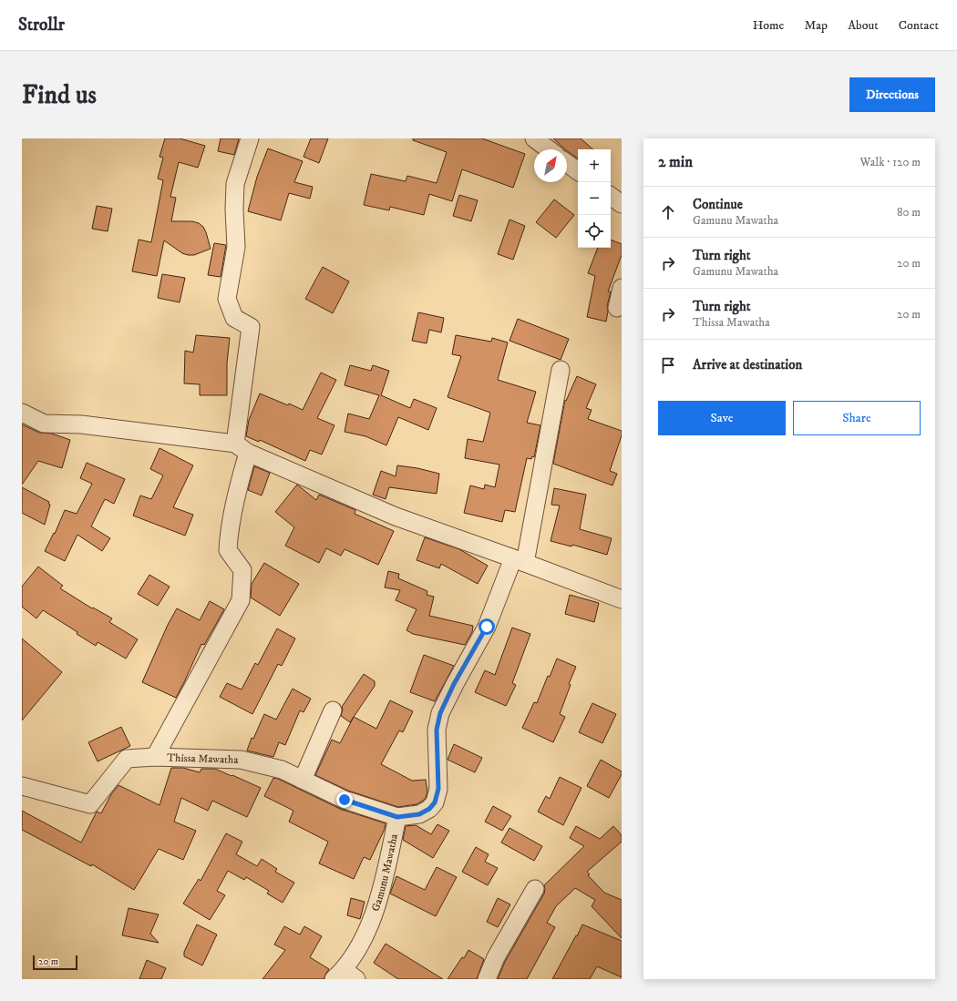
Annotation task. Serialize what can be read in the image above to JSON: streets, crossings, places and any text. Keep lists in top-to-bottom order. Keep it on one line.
{"streets":{"street":["Thissa Mawatha","Gamunu Mawatha"]},"crossings":[["Thissa Mawatha","Gamunu Mawatha"]],"scale_bar":"20 m","north":"top right","page":{"header":"Strollr","nav":["Home","Map","About","Contact"],"buttons":["Directions",["Save","Share"]],"title":"Find us","heading":["2 min","Walk · 120 m"],"map_buttons":["+","−"],"list":[["Continue","Gamunu Mawatha","80 m"],["Turn right","Gamunu Mawatha","20 m"],["Turn right","Thissa Mawatha","20 m"],"Arrive at destination"],"scale":"20 m"}}
